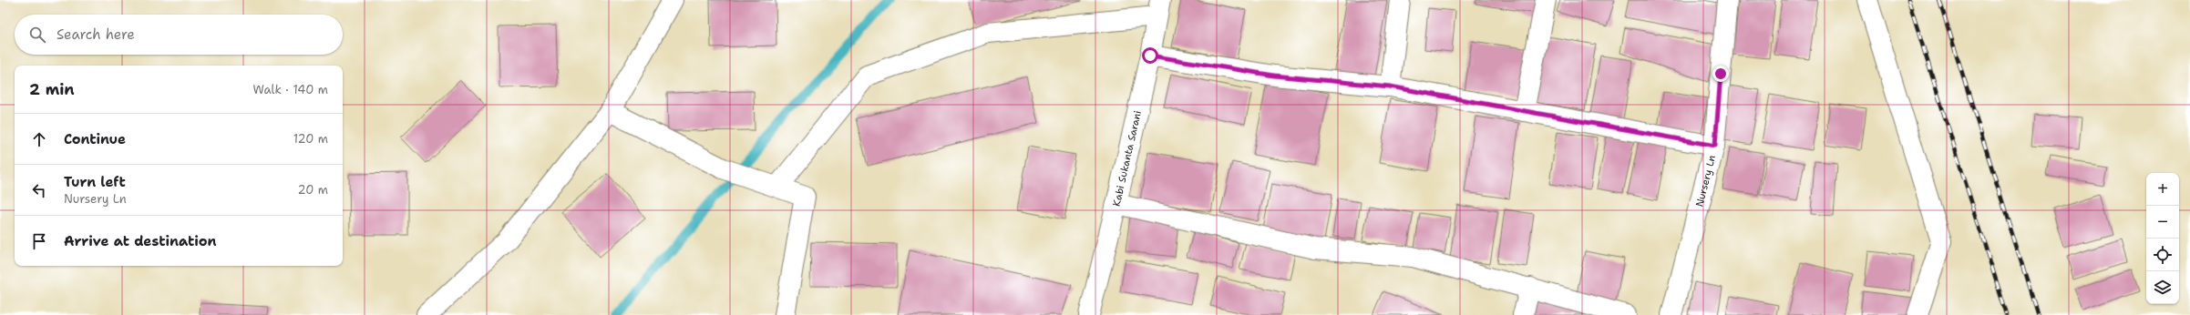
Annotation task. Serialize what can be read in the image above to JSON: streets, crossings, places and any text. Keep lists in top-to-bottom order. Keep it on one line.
{"streets":{"street":["Kabi Sukanta Sarani","Nursery Ln"]},"page":{"search":"Search here","heading":["2 min","Walk · 140 m"],"list":[["Continue","120 m"],["Turn left","Nursery Ln","20 m"],"Arrive at destination"],"map_buttons":["+","−"]}}
